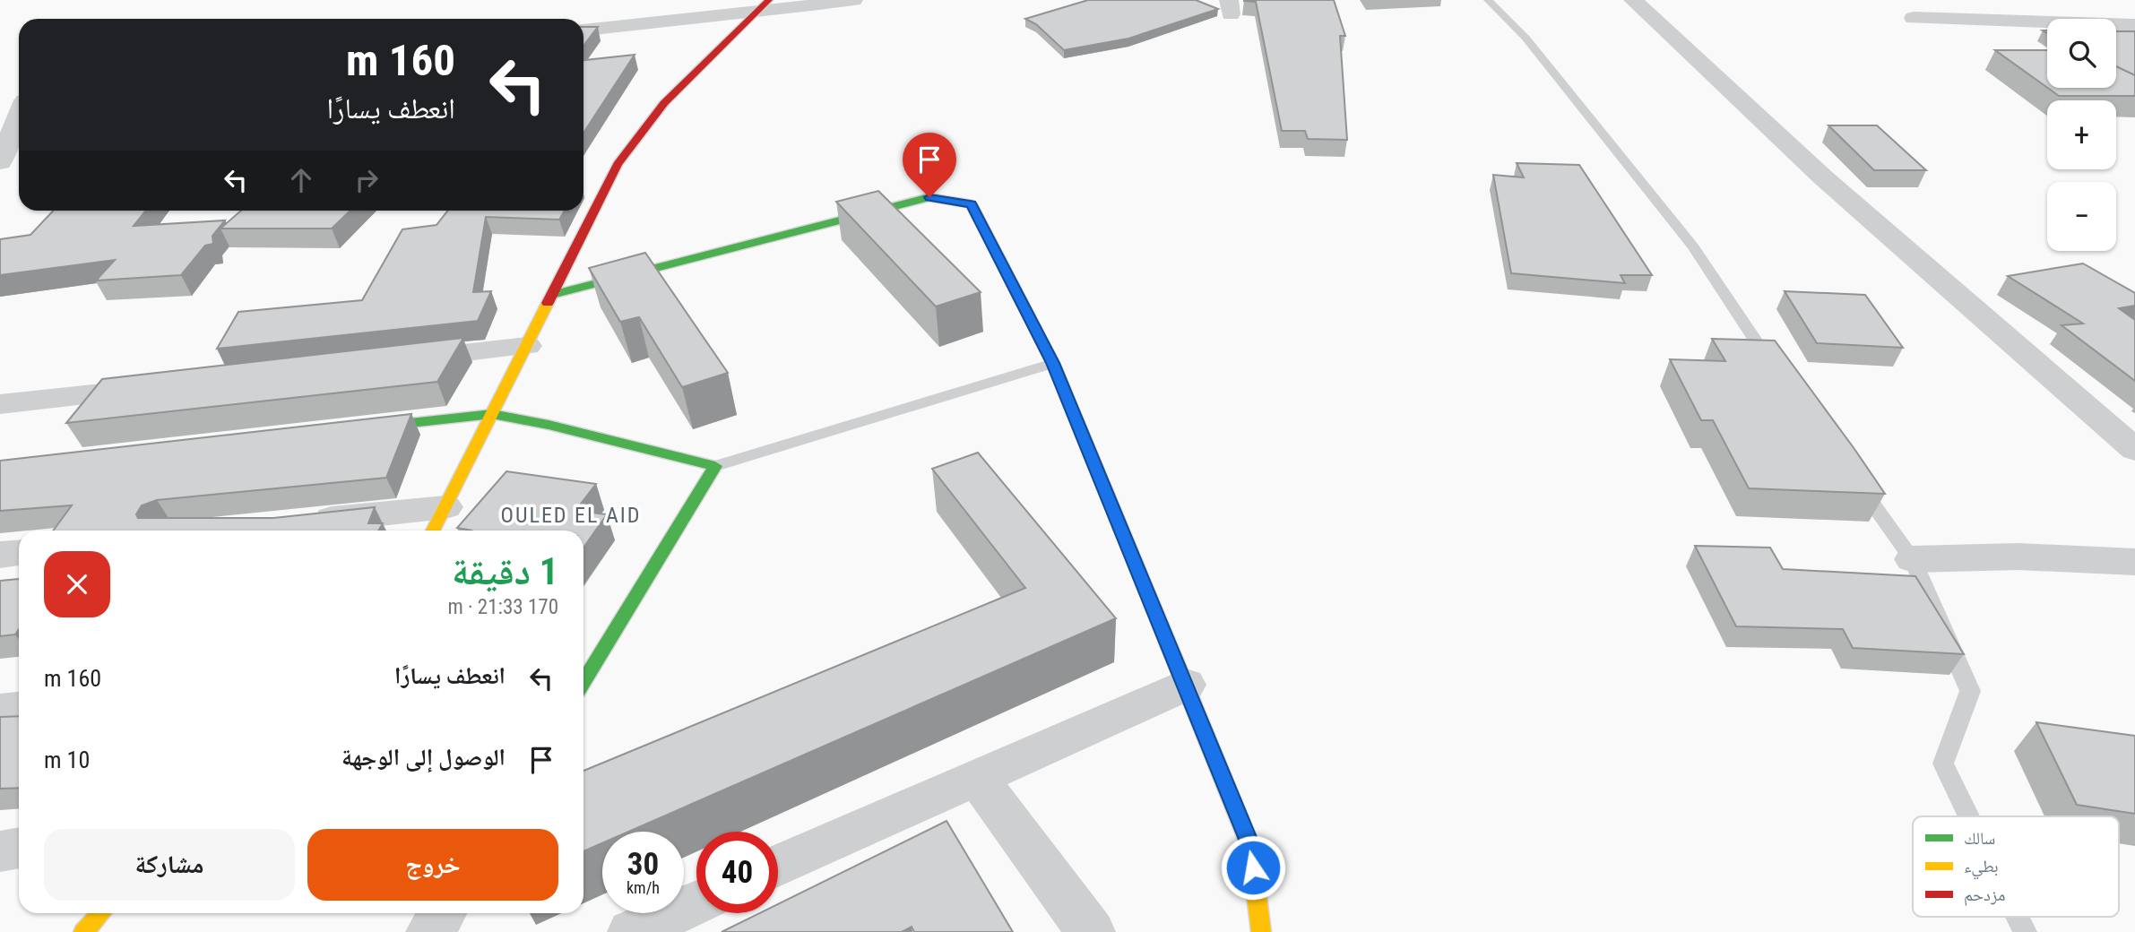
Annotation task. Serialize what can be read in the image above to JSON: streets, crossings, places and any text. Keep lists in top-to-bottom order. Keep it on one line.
{"districts":["OULED EL AID"],"legend":["سالك","بطيء","مزدحم"],"page":{"map_buttons":["+","−"],"turn":["160 m","انعطف يسارًا"],"heading":["1 دقيقة","170 m · 21:33"],"list":[{"name":"انعطف يسارًا","value":"160 m"},{"name":"الوصول إلى الوجهة","value":"10 m"}],"buttons":["خروج","مشاركة"],"speed":"30 km/h","limit":"40"}}
